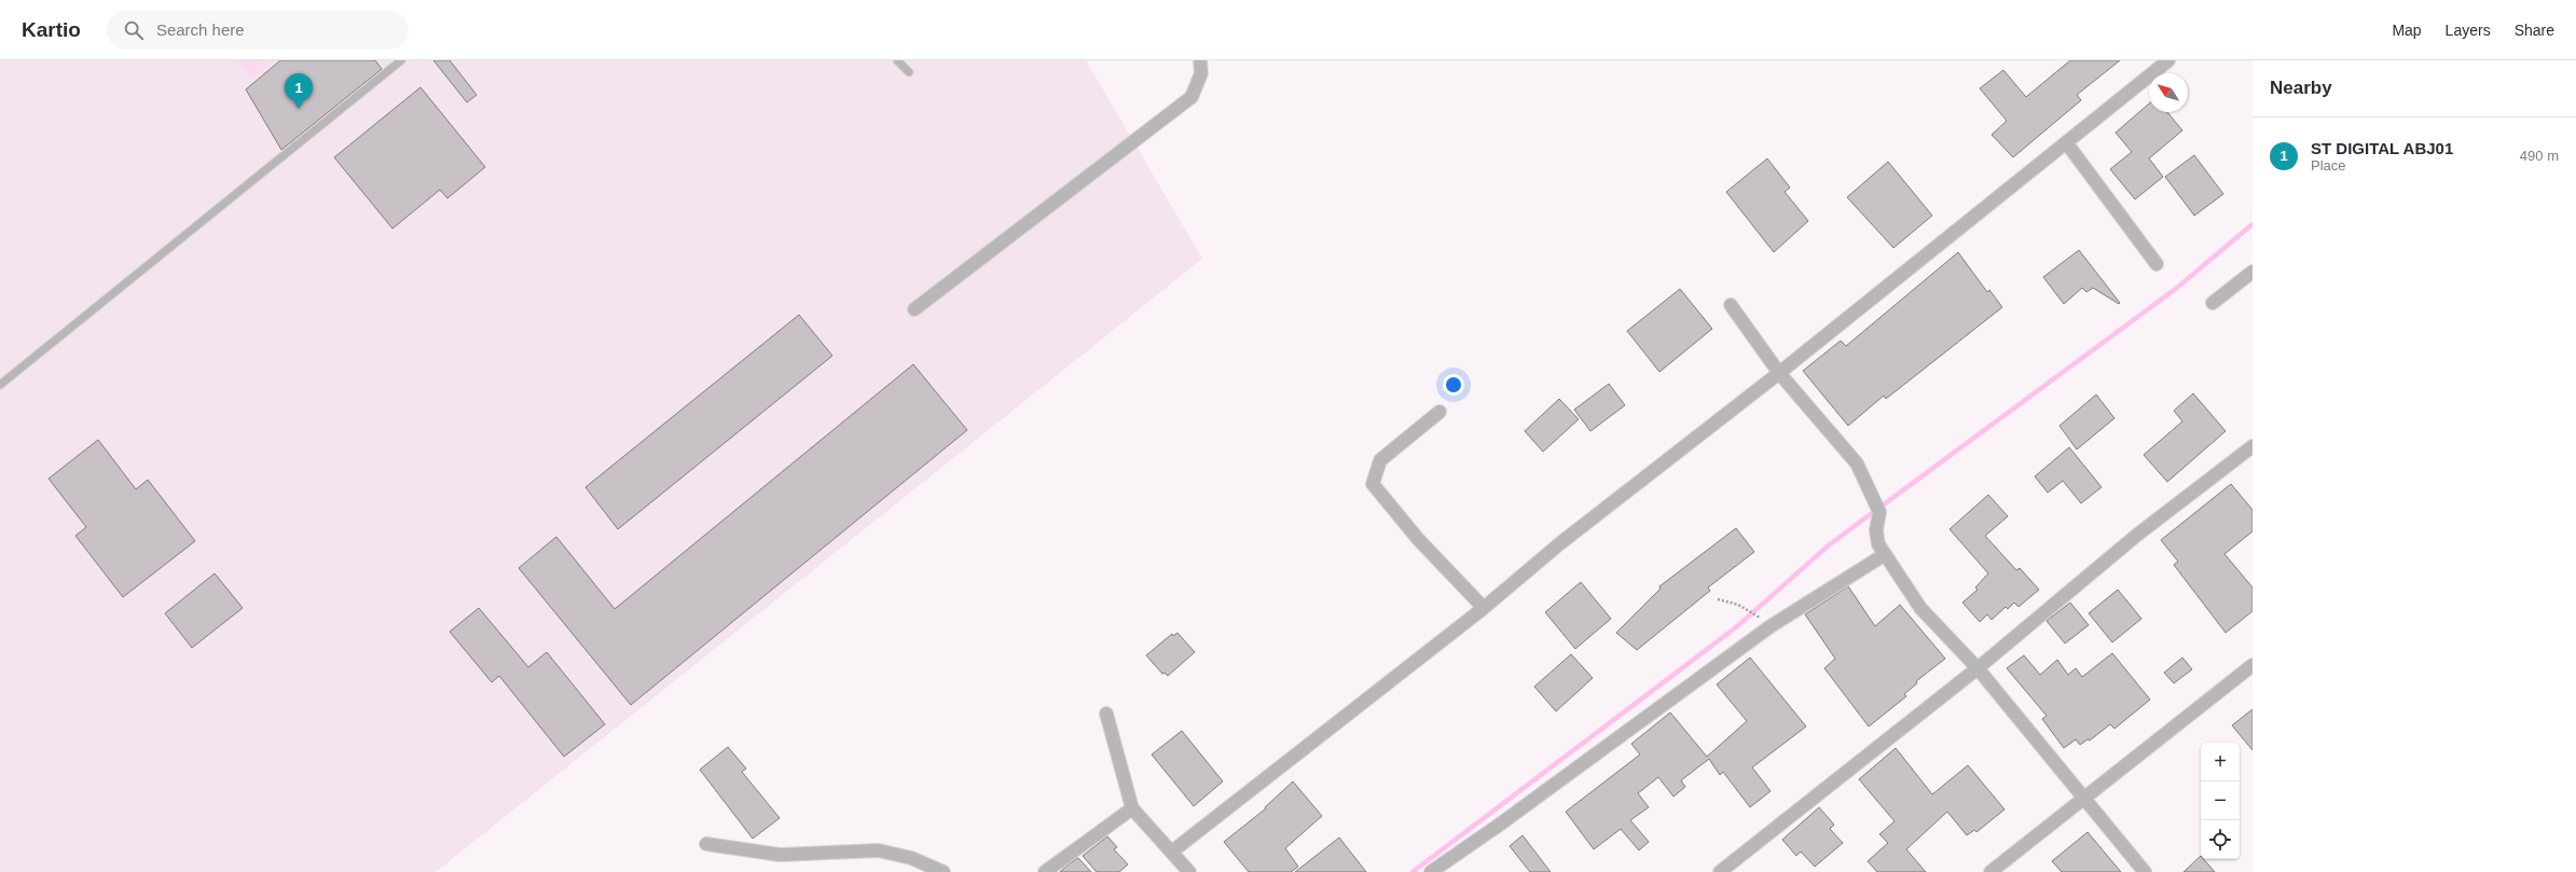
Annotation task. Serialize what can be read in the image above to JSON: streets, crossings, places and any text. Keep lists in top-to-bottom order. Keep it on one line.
{"north":"top left","page":{"header":"Kartio","search":"Search here","nav":["Map","Layers","Share"],"heading":"Nearby","pins":"1","list":[{"mark":"1","name":"ST DIGITAL ABJ01","note":"Place","value":"490 m"}],"map_buttons":["+","−"]}}
